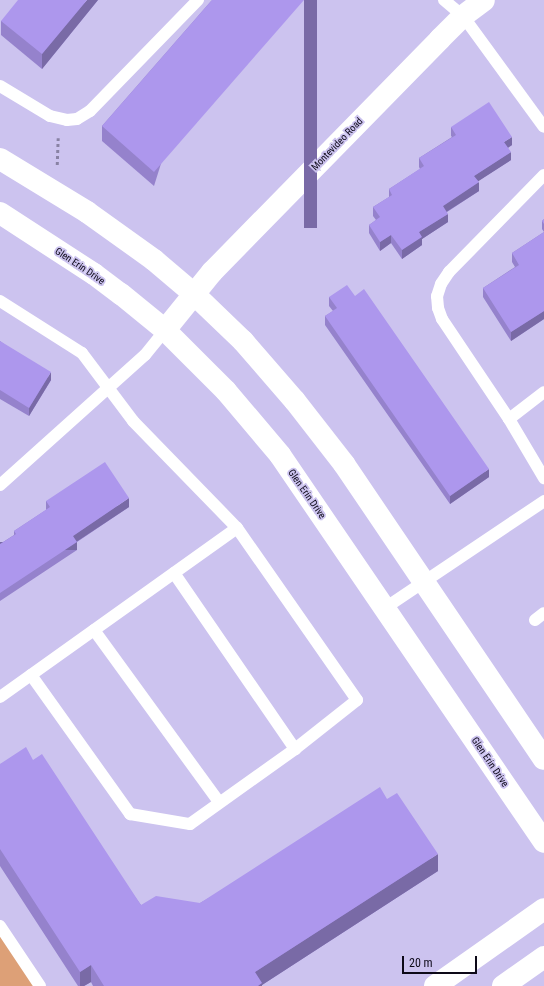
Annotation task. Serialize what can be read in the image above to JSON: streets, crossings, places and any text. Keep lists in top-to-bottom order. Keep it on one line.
{"streets":{"street":["Montevideo Road","Glen Erin Drive"]},"crossings":[["Montevideo Road","Glen Erin Drive"]],"scale_bar":"20 m"}
